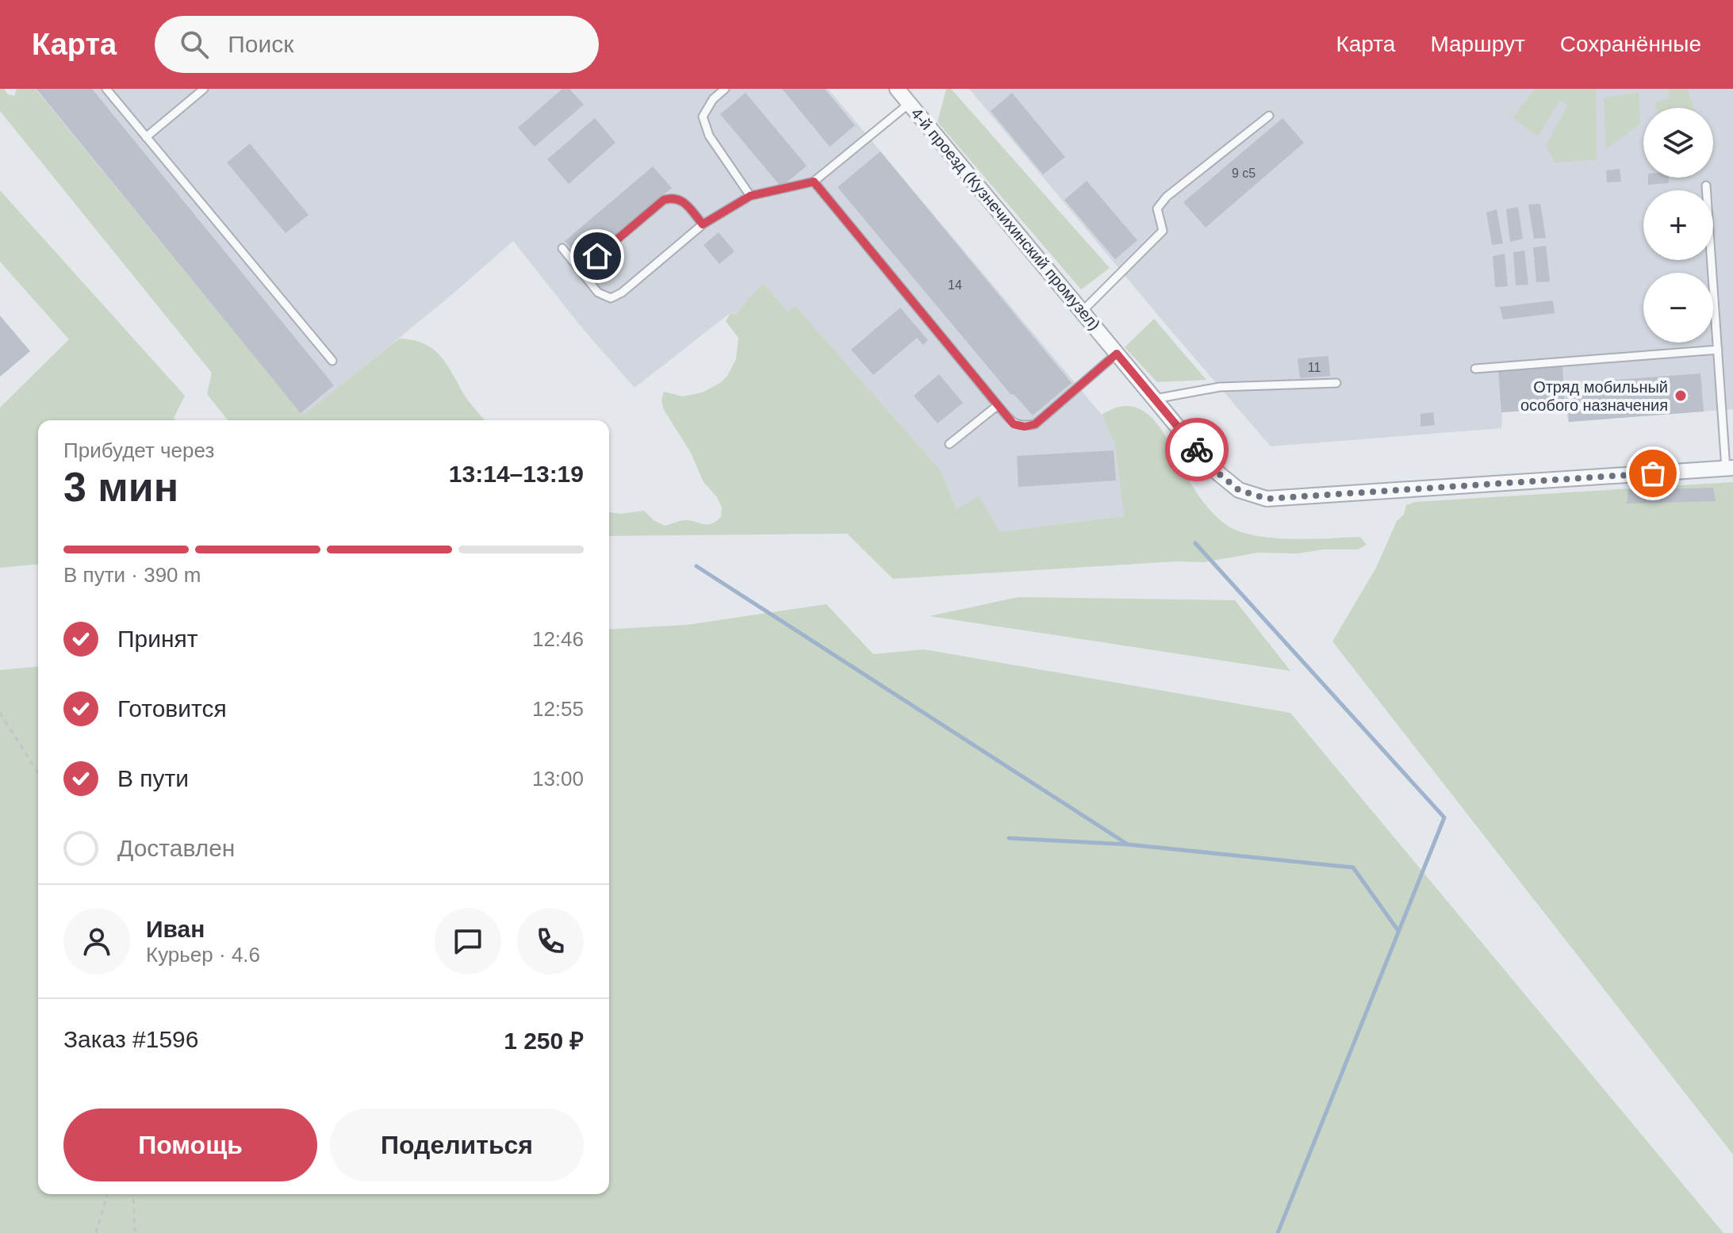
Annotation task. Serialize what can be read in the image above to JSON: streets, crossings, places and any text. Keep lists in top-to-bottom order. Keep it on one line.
{"streets":{"street":["4-й проезд (Кузнечихинский промузел)"]},"places":["Отряд мобильный особого назначения"],"house_numbers":["9 с5","14","11"],"page":{"header":"Карта","search":"Поиск","nav":["Карта","Маршрут","Сохранённые"],"map_buttons":["+","−"],"heading":["3 мин","Прибудет через","13:14–13:19"],"panel":["Иван","Курьер · 4.6","Заказ #1596","1 250 ₽"],"bar":"В пути · 390 m","list":[["Принят","12:46"],["Готовится","12:55"],["В пути","13:00"],"Доставлен"],"buttons":["Помощь","Поделиться"]}}
